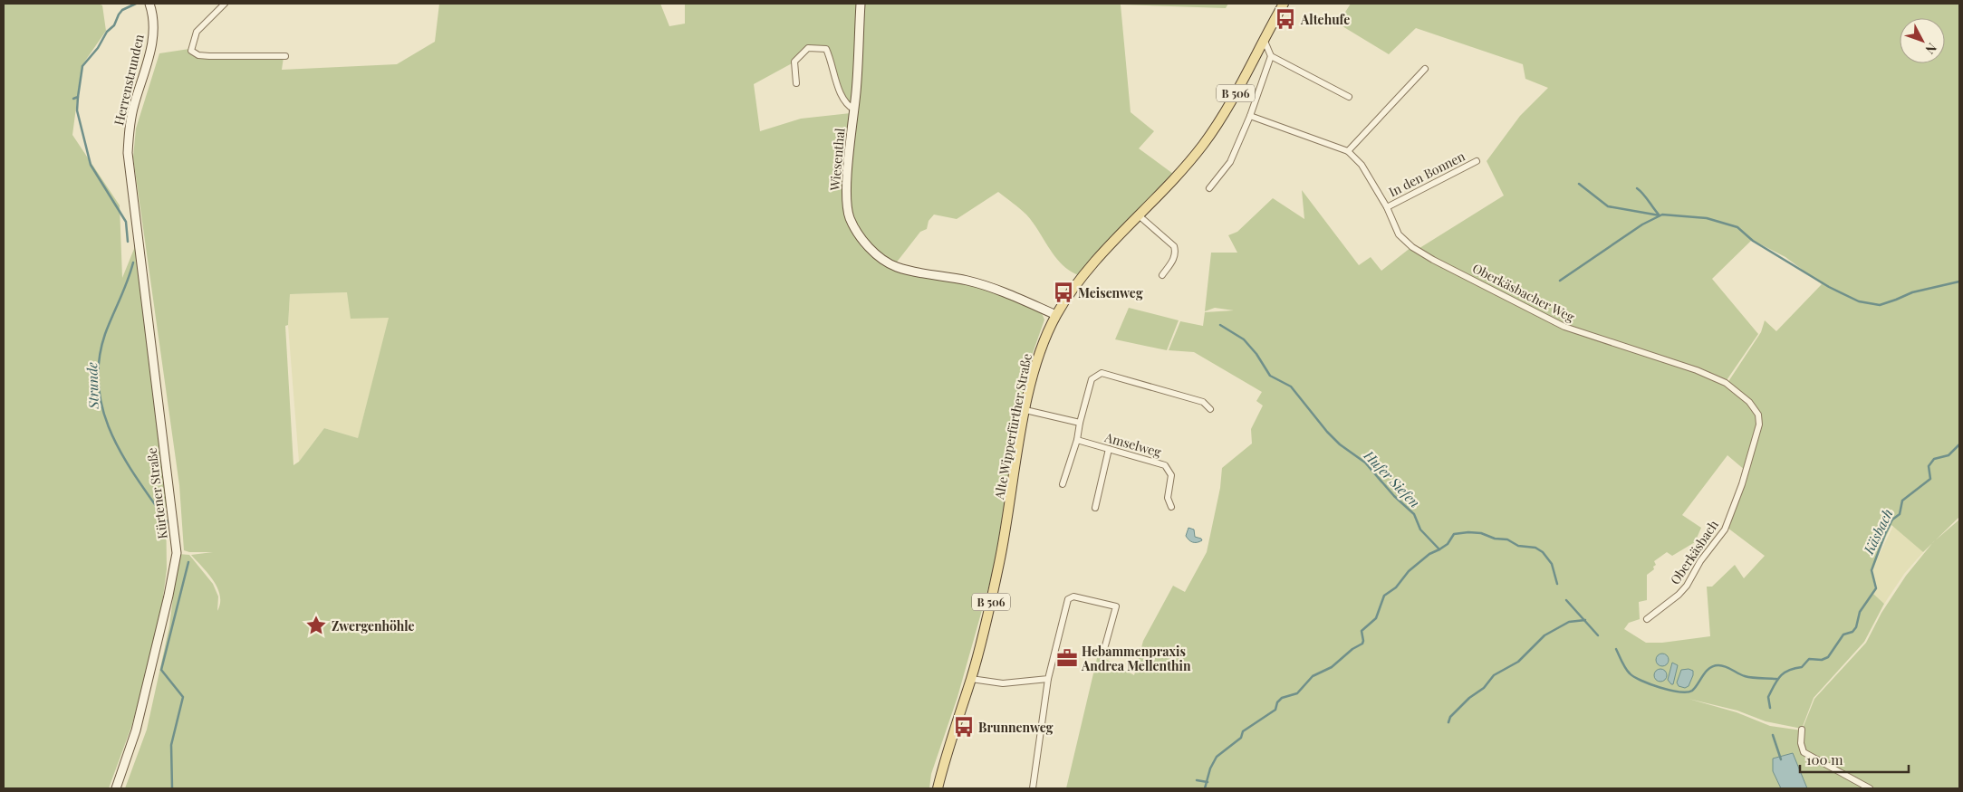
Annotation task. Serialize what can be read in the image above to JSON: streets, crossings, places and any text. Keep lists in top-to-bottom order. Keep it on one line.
{"streets":{"main road":["Herrenstrunden","B 506","Wiesenthal","Alte Wipperfürther Straße","Kürtener Straße"],"street":["In den Bonnen","Oberkäsbacher Weg","Amselweg","Oberkäsbach"]},"crossings":[["Herrenstrunden","Kürtener Straße"],["Wiesenthal","Alte Wipperfürther Straße"],["In den Bonnen","Oberkäsbacher Weg"],["Oberkäsbacher Weg","Oberkäsbach"]],"water":["Strunde","Hufer Siefen","Käsbach"],"places":{"bus stop":["Altehufe","Meisenweg","Brunnenweg"],"place":["Zwergenhöhle"],"office":["Hebammenpraxis Andrea Mellenthin"]},"scale_bar":"100 m","north":"bottom right"}
